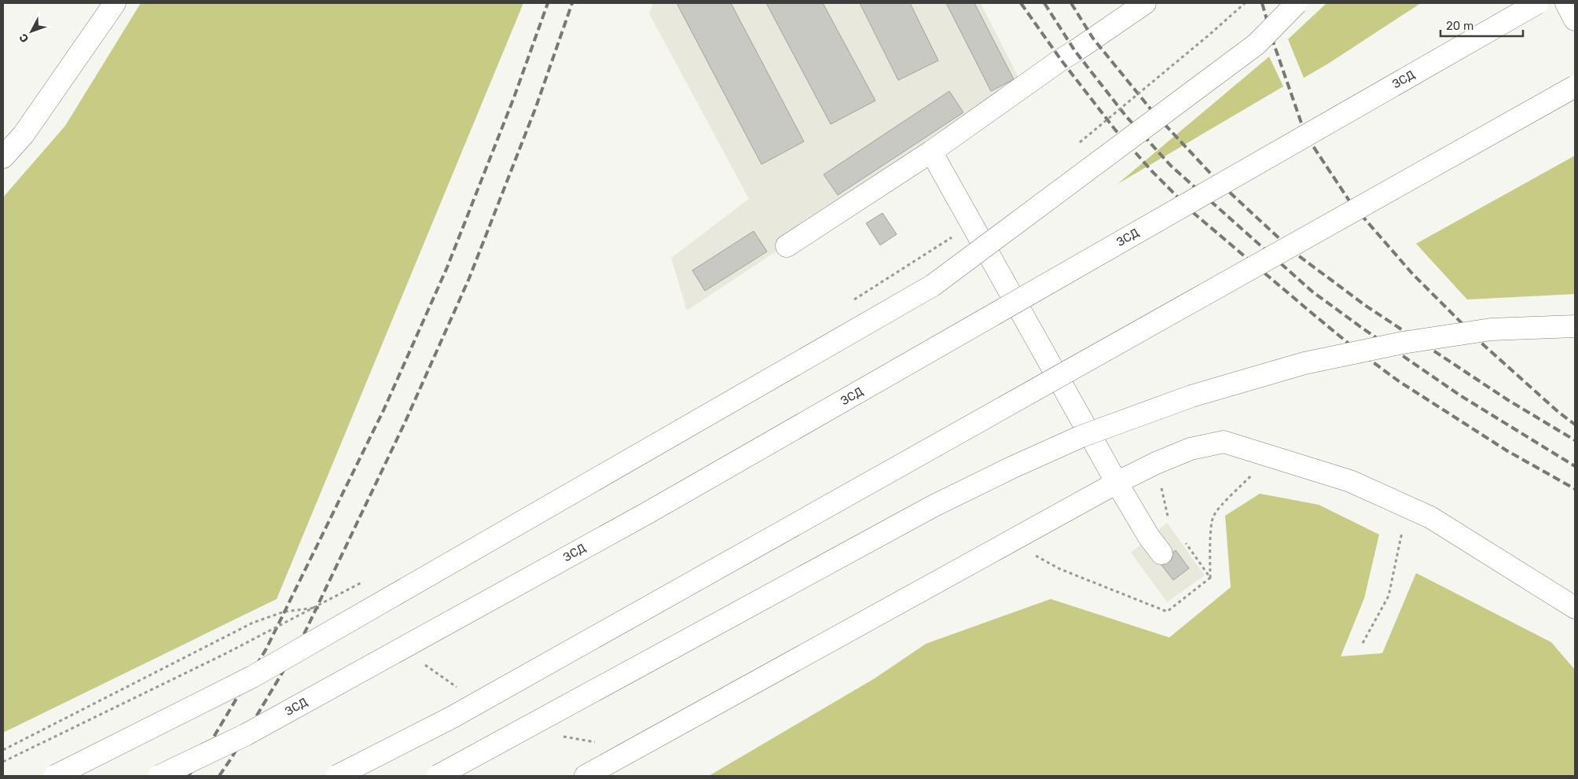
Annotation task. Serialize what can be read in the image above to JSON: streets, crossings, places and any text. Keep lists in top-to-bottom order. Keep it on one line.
{"streets":{"main road":["ЗСД"]},"scale_bar":"20 m","north":"bottom left"}
